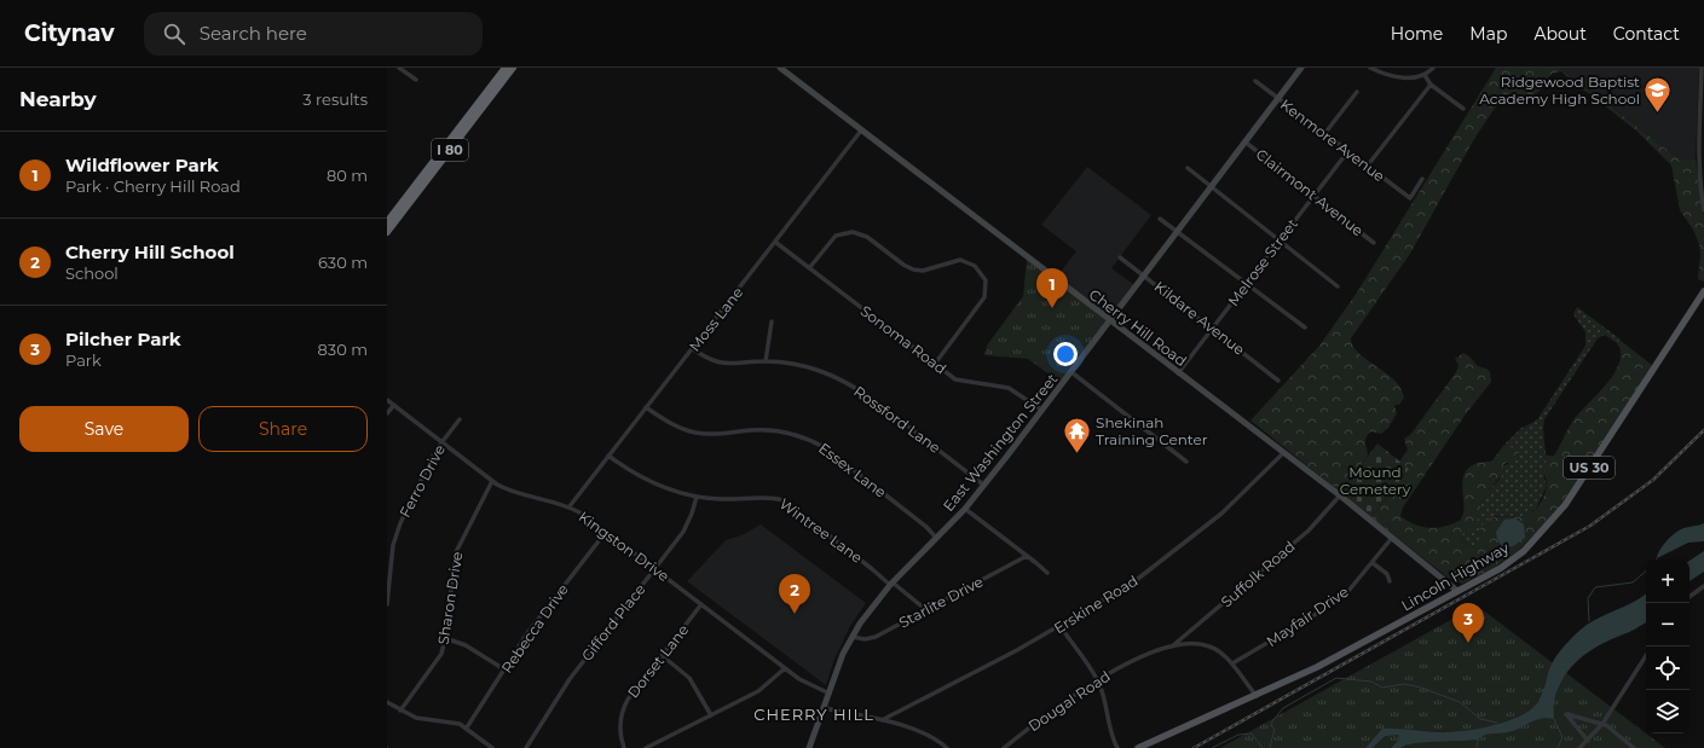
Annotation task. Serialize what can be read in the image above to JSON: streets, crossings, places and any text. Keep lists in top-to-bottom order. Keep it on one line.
{"streets":{"highway":["I 80"],"main road":["US 30","Lincoln Highway"],"street":["Kenmore Avenue","Clairmont Avenue","Melrose Street","Kildare Avenue","Moss Lane","Cherry Hill Road","Sonoma Road","Rossford Lane","East Washington Street","Essex Lane","Ferro Drive","Wintree Lane","Kingston Drive","Suffolk Road","Sharon Drive","Starlite Drive","Erskine Road","Mayfair Drive","Gifford Place","Rebecca Drive","Dorset Lane","Dougal Road"]},"crossings":[["Kenmore Avenue","Melrose Street"],["Kenmore Avenue","East Washington Street"],["Clairmont Avenue","Melrose Street"],["Clairmont Avenue","East Washington Street"],["Melrose Street","Kildare Avenue"],["Melrose Street","Cherry Hill Road"],["Kildare Avenue","East Washington Street"],["Moss Lane","Cherry Hill Road"],["Moss Lane","Sonoma Road"],["Moss Lane","Rossford Lane"],["Moss Lane","Essex Lane"],["Moss Lane","Wintree Lane"],["Moss Lane","Kingston Drive"],["Cherry Hill Road","East Washington Street"],["Cherry Hill Road","Suffolk Road"],["Cherry Hill Road","Lincoln Highway"],["Cherry Hill Road","Erskine Road"],["Cherry Hill Road","Mayfair Drive"],["Sonoma Road","East Washington Street"],["Rossford Lane","East Washington Street"],["East Washington Street","Essex Lane"],["East Washington Street","Wintree Lane"],["East Washington Street","Kingston Drive"],["East Washington Street","Starlite Drive"],["Ferro Drive","Kingston Drive"],["Wintree Lane","Starlite Drive"],["Wintree Lane","Gifford Place"],["Kingston Drive","Sharon Drive"],["Kingston Drive","Gifford Place"],["Kingston Drive","Rebecca Drive"],["Kingston Drive","Dorset Lane"],["Suffolk Road","Dougal Road"],["Lincoln Highway","Dougal Road"],["Mayfair Drive","Dougal Road"]],"districts":["CHERRY HILL"],"parks":["Mound Cemetery"],"places":{"school or university":["Ridgewood Baptist Academy High School"],"temple":["Shekinah Training Center"]},"page":{"header":"Citynav","search":"Search here","nav":["Home","Map","About","Contact"],"heading":["Nearby","3 results"],"list":[{"mark":"1","name":"Wildflower Park","note":"Park · Cherry Hill Road","value":"80 m"},{"mark":"2","name":"Cherry Hill School","note":"School","value":"630 m"},{"mark":"3","name":"Pilcher Park","note":"Park","value":"830 m"}],"pins":["1","2","3"],"buttons":["Save","Share"],"map_buttons":["+","−"]}}
